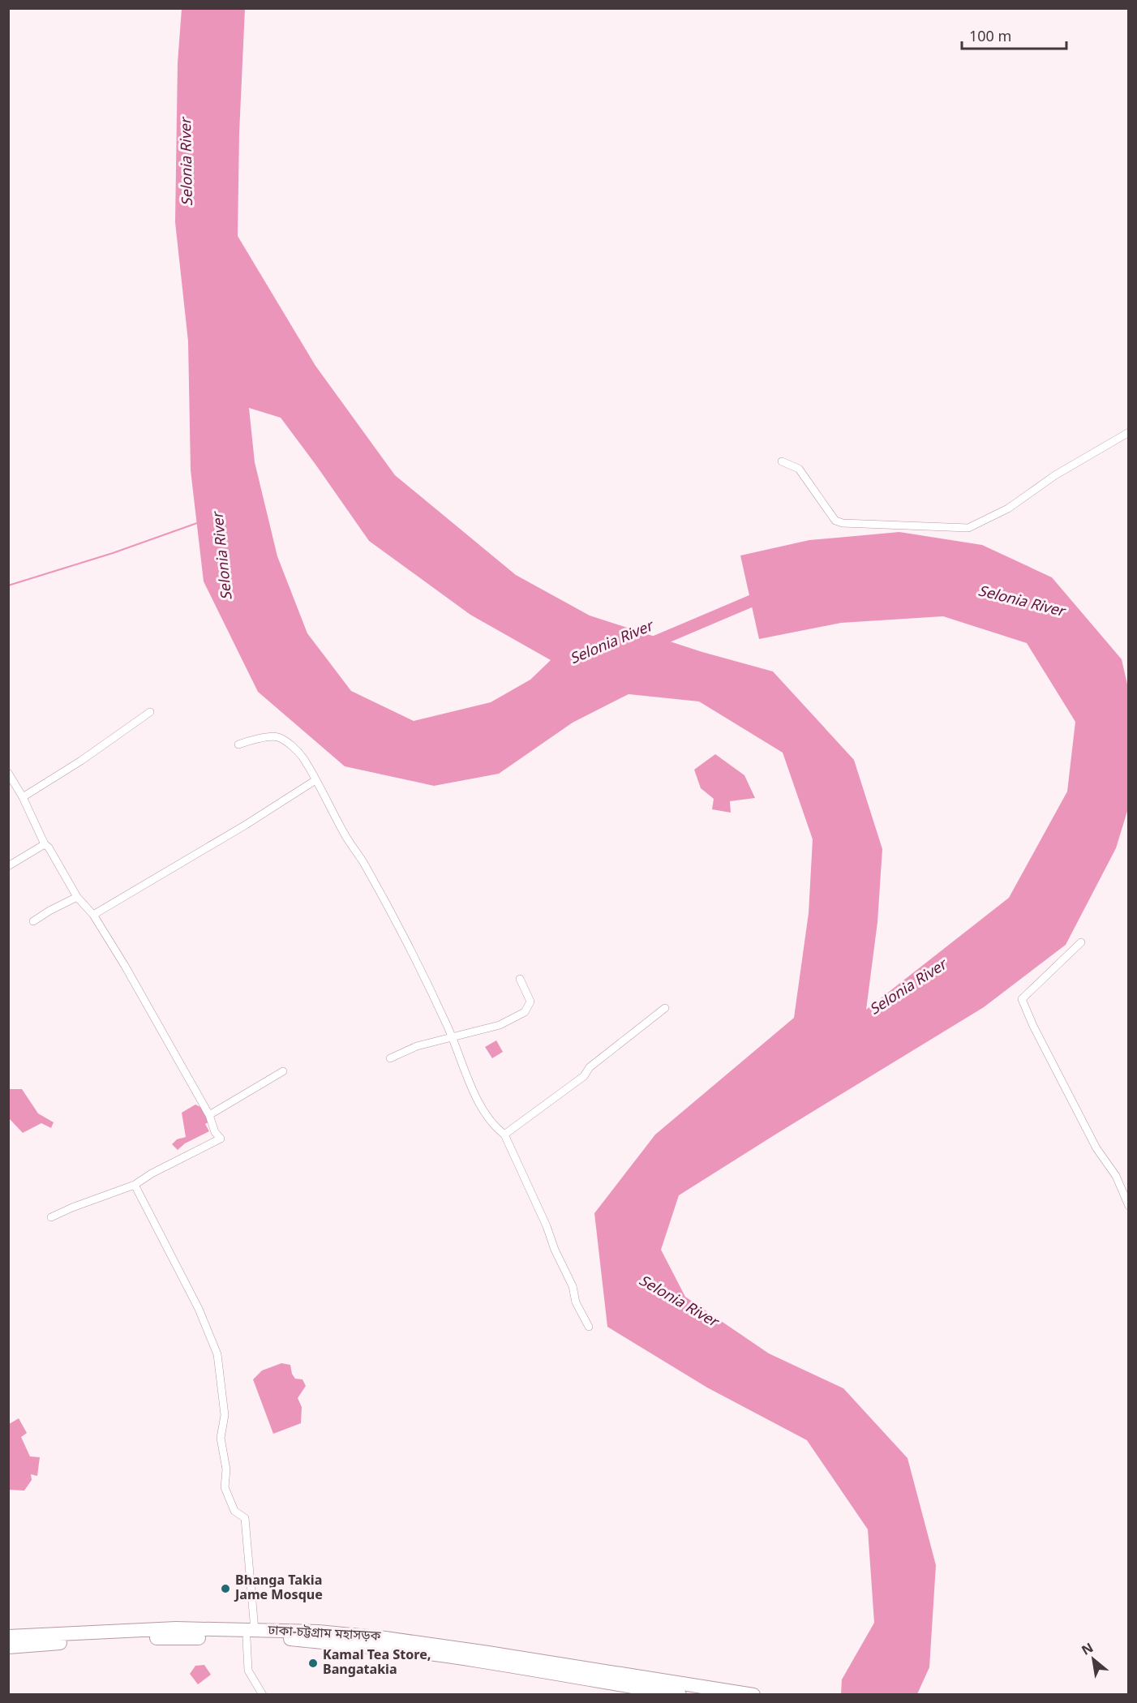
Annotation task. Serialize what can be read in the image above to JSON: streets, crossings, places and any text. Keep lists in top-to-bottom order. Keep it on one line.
{"streets":{"highway":["ঢাকা-চট্টগ্রাম মহাসড়ক"]},"water":["Selonia River"],"places":["Bhanga Takia Jame Mosque","Kamal Tea Store, Bangatakia"],"scale_bar":"100 m","north":"top left"}
